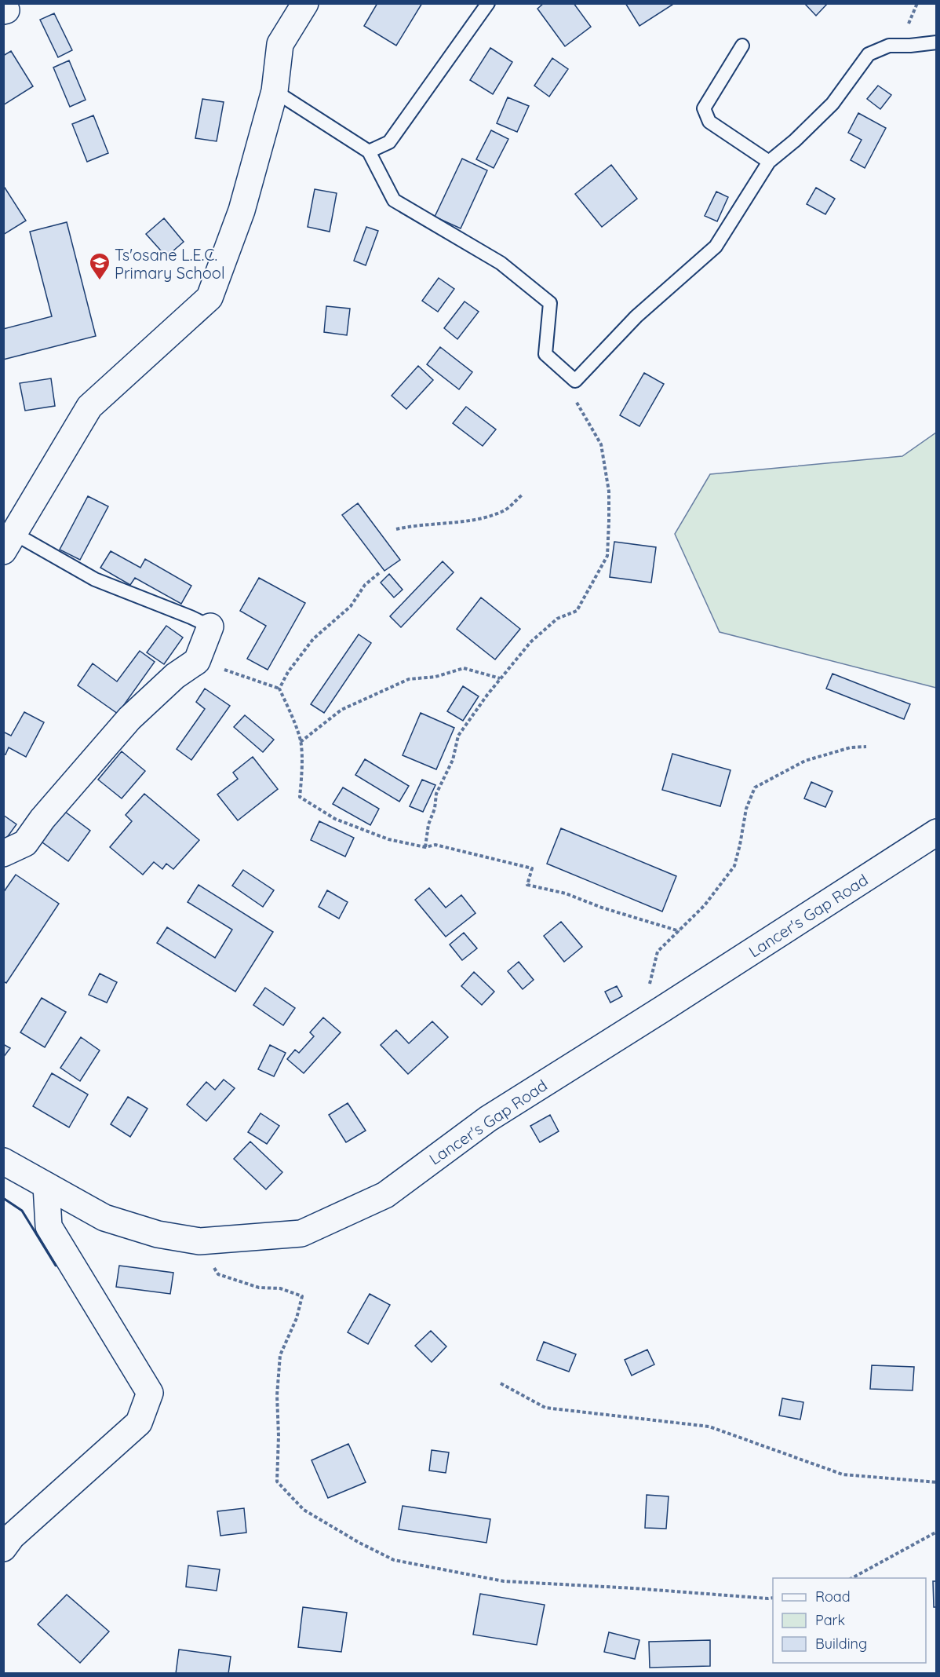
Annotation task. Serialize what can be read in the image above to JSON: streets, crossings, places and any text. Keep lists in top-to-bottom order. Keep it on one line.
{"streets":{"street":["Lancer's Gap Road"]},"places":{"school or university":["Ts'osane L.E.C. Primary School"]},"legend":["Road","Park","Building"]}
